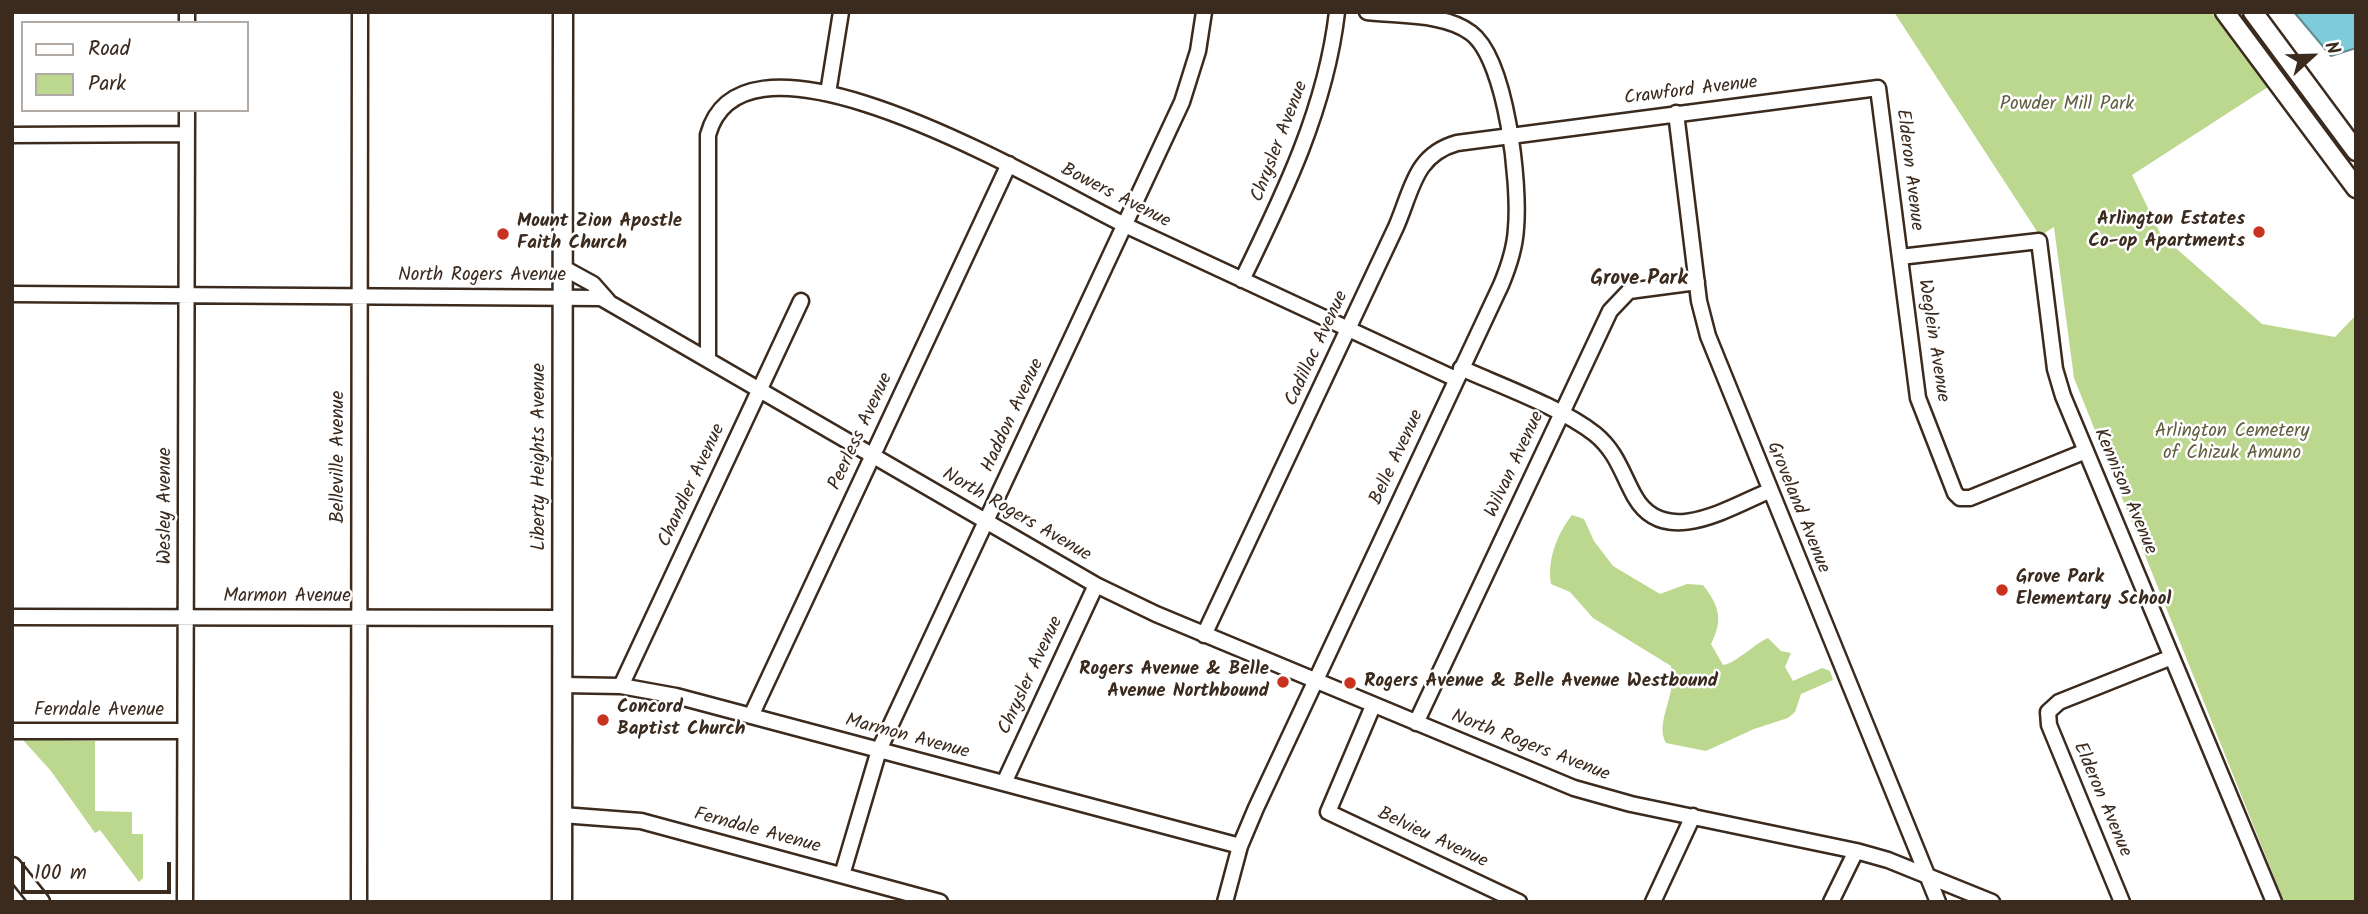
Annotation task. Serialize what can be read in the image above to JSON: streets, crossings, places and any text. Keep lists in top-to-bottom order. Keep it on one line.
{"streets":{"main road":["Liberty Heights Avenue"],"street":["Crawford Avenue","Chrysler Avenue","Elderon Avenue","Bowers Avenue","North Rogers Avenue","Weglein Avenue","Cadillac Avenue","Haddon Avenue","Peerless Avenue","Belleville Avenue","Belle Avenue","Wilvan Avenue","Chandler Avenue","Kennison Avenue","Wesley Avenue","Groveland Avenue","Marmon Avenue","Ferndale Avenue","Belvieu Avenue"]},"crossings":[["Crawford Avenue","Elderon Avenue"],["Crawford Avenue","Cadillac Avenue"],["Crawford Avenue","Belle Avenue"],["Crawford Avenue","Groveland Avenue"],["Chrysler Avenue","Bowers Avenue"],["Chrysler Avenue","North Rogers Avenue"],["Chrysler Avenue","Marmon Avenue"],["Elderon Avenue","Weglein Avenue"],["Elderon Avenue","Kennison Avenue"],["Bowers Avenue","North Rogers Avenue"],["Bowers Avenue","Cadillac Avenue"],["Bowers Avenue","Haddon Avenue"],["Bowers Avenue","Peerless Avenue"],["Bowers Avenue","Belle Avenue"],["Bowers Avenue","Wilvan Avenue"],["Bowers Avenue","Groveland Avenue"],["North Rogers Avenue","Cadillac Avenue"],["North Rogers Avenue","Haddon Avenue"],["North Rogers Avenue","Peerless Avenue"],["North Rogers Avenue","Belleville Avenue"],["North Rogers Avenue","Liberty Heights Avenue"],["North Rogers Avenue","Belle Avenue"],["North Rogers Avenue","Wilvan Avenue"],["North Rogers Avenue","Chandler Avenue"],["North Rogers Avenue","Wesley Avenue"],["North Rogers Avenue","Groveland Avenue"],["North Rogers Avenue","Belvieu Avenue"],["Weglein Avenue","Kennison Avenue"],["Cadillac Avenue","Belle Avenue"],["Haddon Avenue","Marmon Avenue"],["Haddon Avenue","Ferndale Avenue"],["Peerless Avenue","Marmon Avenue"],["Belleville Avenue","Marmon Avenue"],["Liberty Heights Avenue","Marmon Avenue"],["Liberty Heights Avenue","Ferndale Avenue"],["Belle Avenue","Marmon Avenue"],["Wilvan Avenue","Groveland Avenue"],["Chandler Avenue","Marmon Avenue"],["Wesley Avenue","Marmon Avenue"],["Wesley Avenue","Ferndale Avenue"]],"districts":["Grove Park"],"parks":["Powder Mill Park","Arlington Cemetery of Chizuk Amuno"],"places":["Arlington Estates Co-op Apartments","Mount Zion Apostle Faith Church","Grove Park Elementary School","Rogers Avenue & Belle Avenue Northbound","Rogers Avenue & Belle Avenue Westbound","Concord Baptist Church"],"legend":["Road","Park"],"scale_bar":"100 m","north":"right"}
